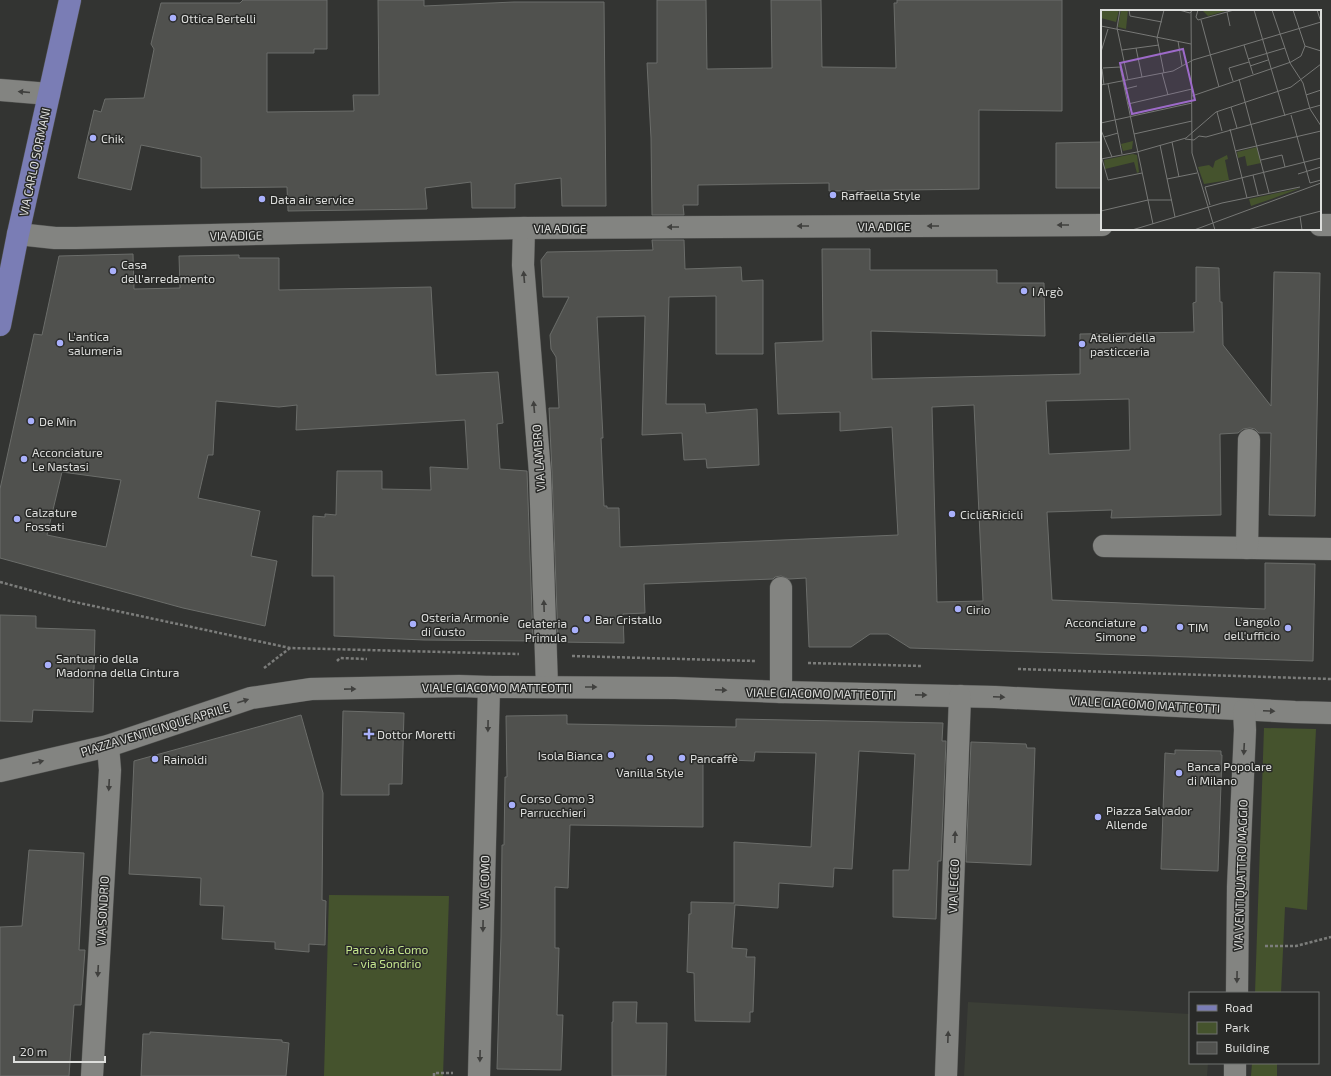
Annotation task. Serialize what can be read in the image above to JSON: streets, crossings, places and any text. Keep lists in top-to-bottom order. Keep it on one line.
{"streets":{"main road":["VIA CARLO SORMANI"],"street":["VIA ADIGE","VIA LAMBRO","VIALE GIACOMO MATTEOTTI","PIAZZA VENTICINQUE APRILE","VIA VENTIQUATTRO MAGGIO","VIA COMO","VIA LECCO","VIA SONDRIO"]},"crossings":[["VIA CARLO SORMANI","VIA ADIGE"],["VIA ADIGE","VIA LAMBRO"],["VIA LAMBRO","VIALE GIACOMO MATTEOTTI"],["VIALE GIACOMO MATTEOTTI","PIAZZA VENTICINQUE APRILE"],["VIALE GIACOMO MATTEOTTI","VIA VENTIQUATTRO MAGGIO"],["VIALE GIACOMO MATTEOTTI","VIA COMO"],["VIALE GIACOMO MATTEOTTI","VIA LECCO"],["PIAZZA VENTICINQUE APRILE","VIA SONDRIO"]],"one_way":["VIA ADIGE","VIA LAMBRO","VIALE GIACOMO MATTEOTTI","PIAZZA VENTICINQUE APRILE","VIA VENTIQUATTRO MAGGIO","VIA COMO","VIA LECCO","VIA SONDRIO"],"parks":["Parco via Como - via Sondrio"],"places":{"other":["Ottica Bertelli","Chik","Raffaella Style","Data air service","Casa dell'arredamento","I Argò","L'antica salumeria","Atelier della pasticceria","De Min","Acconciature Le Nastasi","Cicli&Ricicli","Calzature Fossati","Cirio","Bar Cristallo","Osteria Armonie di Gusto","TIM","L'angolo dell'ufficio","Acconciature Simone","Gelateria Primula","Santuario della Madonna della Cintura","Isola Bianca","Vanilla Style","Pancaffè","Rainoldi","Banca Popolare di Milano","Corso Como 3 Parrucchieri","Piazza Salvador Allende"],"health":["Dottor Moretti"]},"legend":["Road","Park","Building"],"scale_bar":"20 m"}
